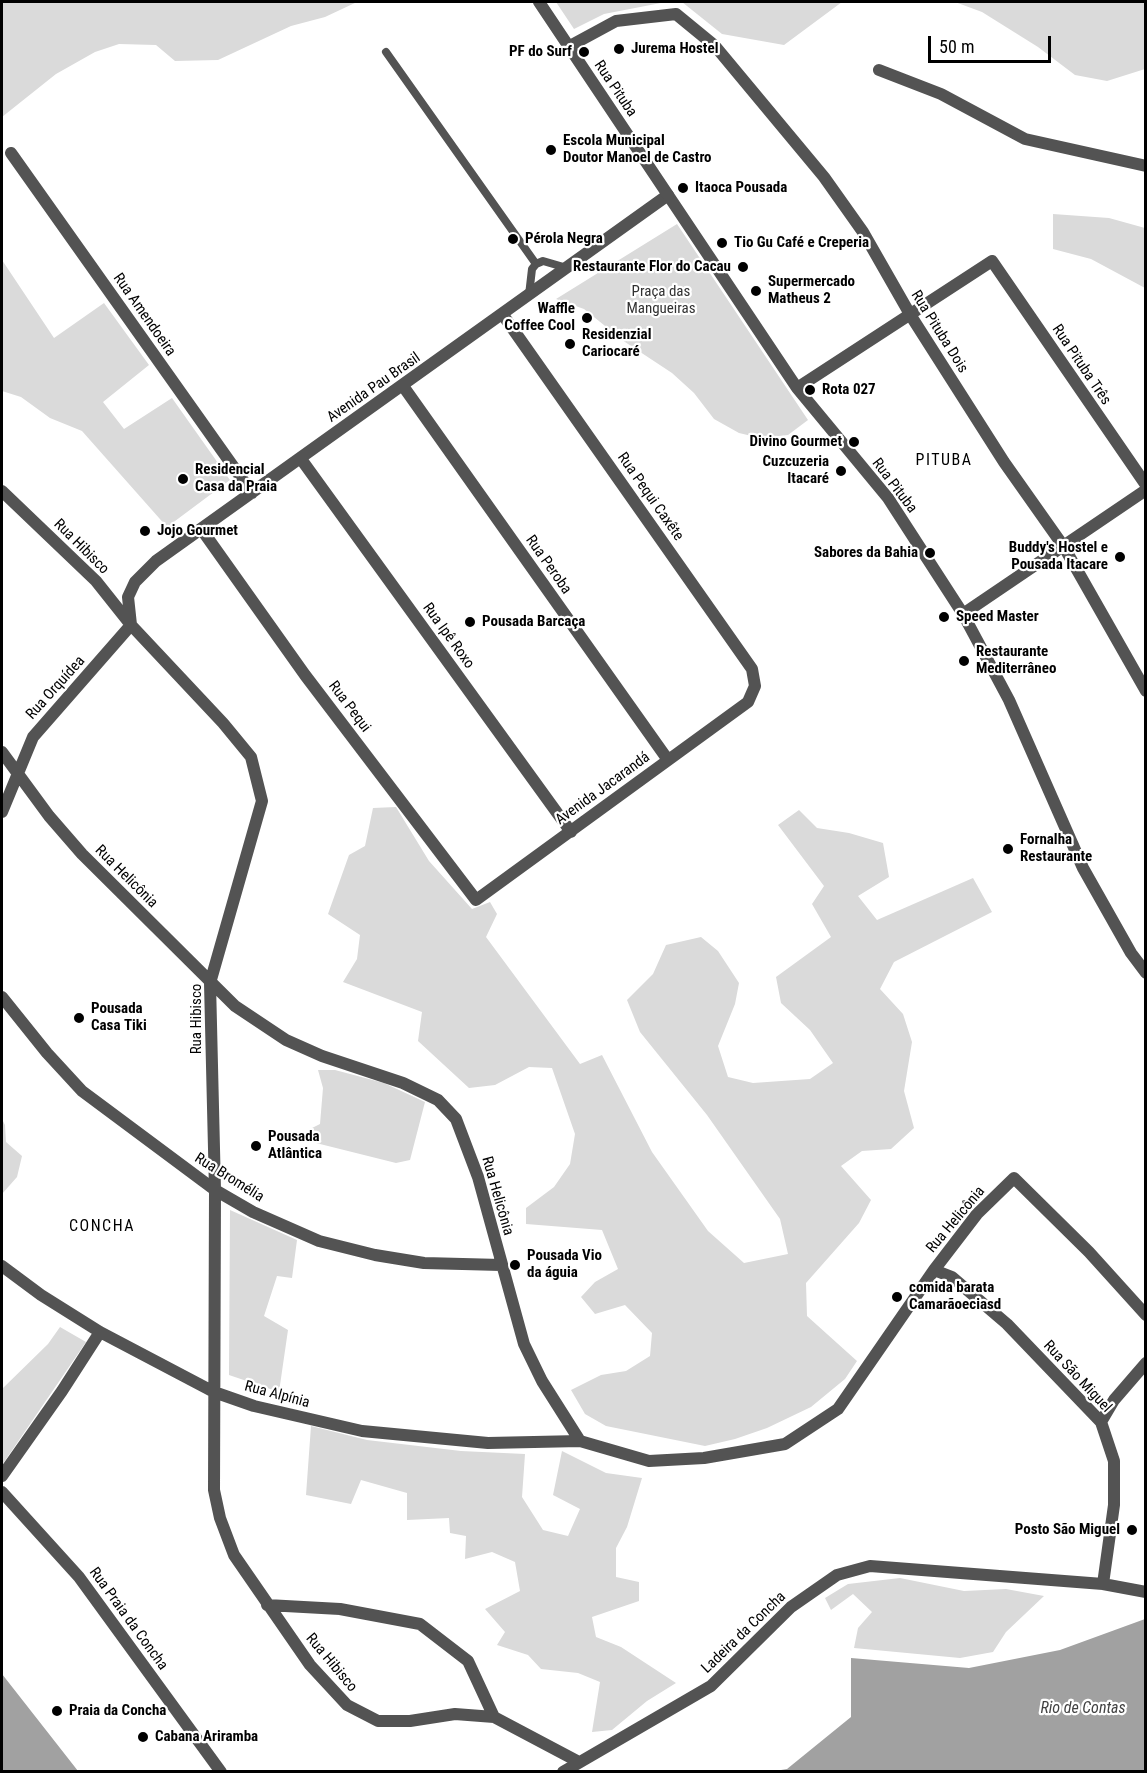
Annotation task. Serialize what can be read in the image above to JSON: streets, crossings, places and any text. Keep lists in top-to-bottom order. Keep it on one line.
{"streets":{"street":["Rua Pituba","Rua Amendoeira","Rua Pituba Dois","Rua Pituba Três","Avenida Pau Brasil","Rua Pequi Caxête","Rua Hibisco","Rua Peroba","Rua Ipê Roxo","Rua Orquídea","Rua Pequi","Avenida Jacarandá","Rua Helicônia","Rua Bromélia","Rua São Miguel","Rua Alpínia","Rua Praia da Concha","Ladeira da Concha"]},"crossings":[["Rua Pituba","Rua Pituba Dois"],["Rua Pituba","Avenida Pau Brasil"],["Rua Amendoeira","Avenida Pau Brasil"],["Rua Pituba Dois","Rua Pituba Três"],["Avenida Pau Brasil","Rua Pequi Caxête"],["Avenida Pau Brasil","Rua Hibisco"],["Avenida Pau Brasil","Rua Peroba"],["Avenida Pau Brasil","Rua Ipê Roxo"],["Avenida Pau Brasil","Rua Orquídea"],["Avenida Pau Brasil","Rua Pequi"],["Rua Pequi Caxête","Avenida Jacarandá"],["Rua Hibisco","Rua Orquídea"],["Rua Hibisco","Rua Helicônia"],["Rua Hibisco","Rua Bromélia"],["Rua Hibisco","Rua Alpínia"],["Rua Hibisco","Ladeira da Concha"],["Rua Peroba","Avenida Jacarandá"],["Rua Ipê Roxo","Avenida Jacarandá"],["Rua Orquídea","Rua Helicônia"],["Rua Pequi","Avenida Jacarandá"],["Rua Helicônia","Rua Bromélia"],["Rua Helicônia","Rua São Miguel"],["Rua Helicônia","Rua Alpínia"],["Rua São Miguel","Ladeira da Concha"]],"districts":["PITUBA","CONCHA"],"water":["Rio de Contas"],"parks":["Praça das Mangueiras"],"places":["Jurema Hostel","PF do Surf","Escola Municipal Doutor Manoel de Castro","Itaoca Pousada","Pérola Negra","Tio Gu Café e Creperia","Restaurante Flor do Cacau","Supermercado Matheus 2","Waffle Coffee Cool","Residenzial Cariocaré","Rota 027","Divino Gourmet","Cuzcuzeria Itacaré","Residencial Casa da Praia","Jojo Gourmet","Sabores da Bahia","Buddy's Hostel e Pousada Itacare","Speed Master","Pousada Barcaça","Restaurante Mediterrâneo","Fornalha Restaurante","Pousada Casa Tiki","Pousada Atlântica","Pousada Vio da águia","comida barata Camarãoeciasd","Posto São Miguel","Praia da Concha","Cabana Ariramba"],"scale_bar":"50 m"}
